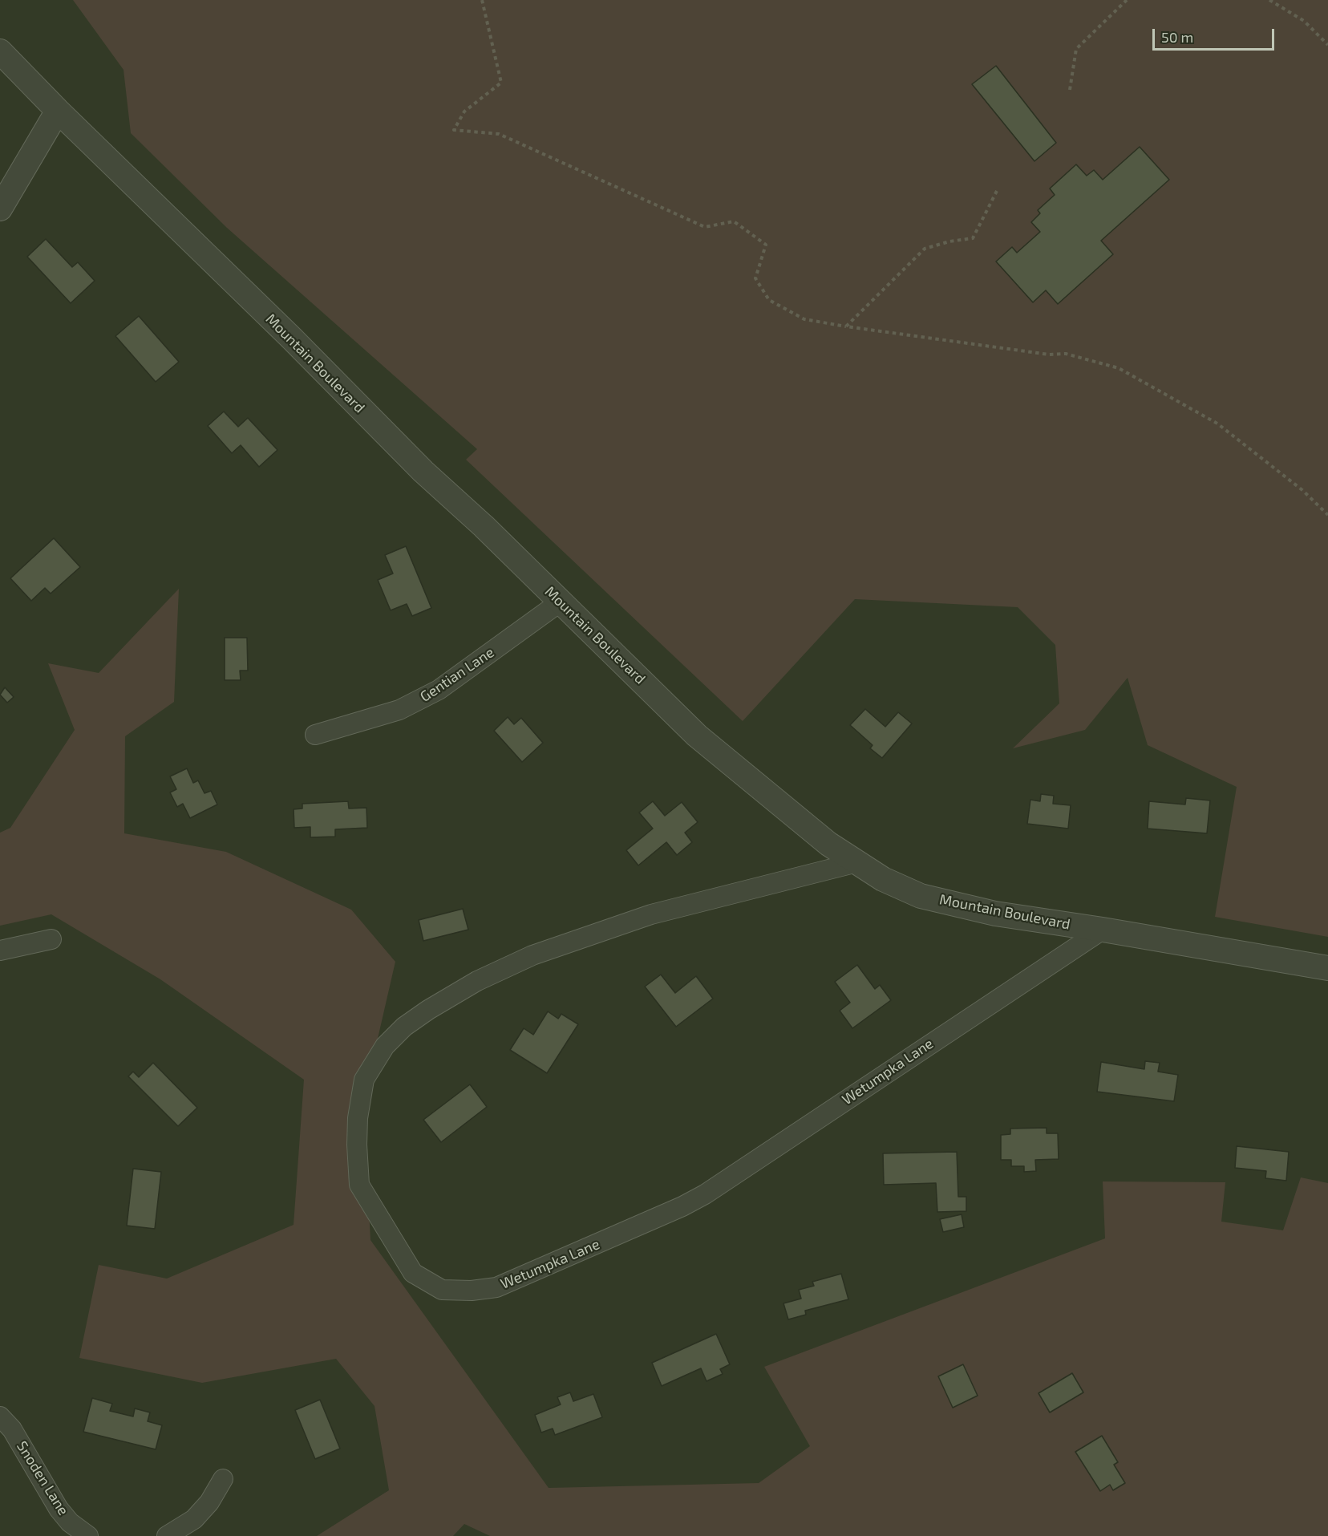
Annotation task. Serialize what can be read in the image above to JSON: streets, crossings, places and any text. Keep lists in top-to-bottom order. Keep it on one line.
{"streets":{"street":["Mountain Boulevard","Gentian Lane","Wetumpka Lane","Snoden Lane"]},"crossings":[["Mountain Boulevard","Gentian Lane"],["Mountain Boulevard","Wetumpka Lane"]],"scale_bar":"50 m"}
